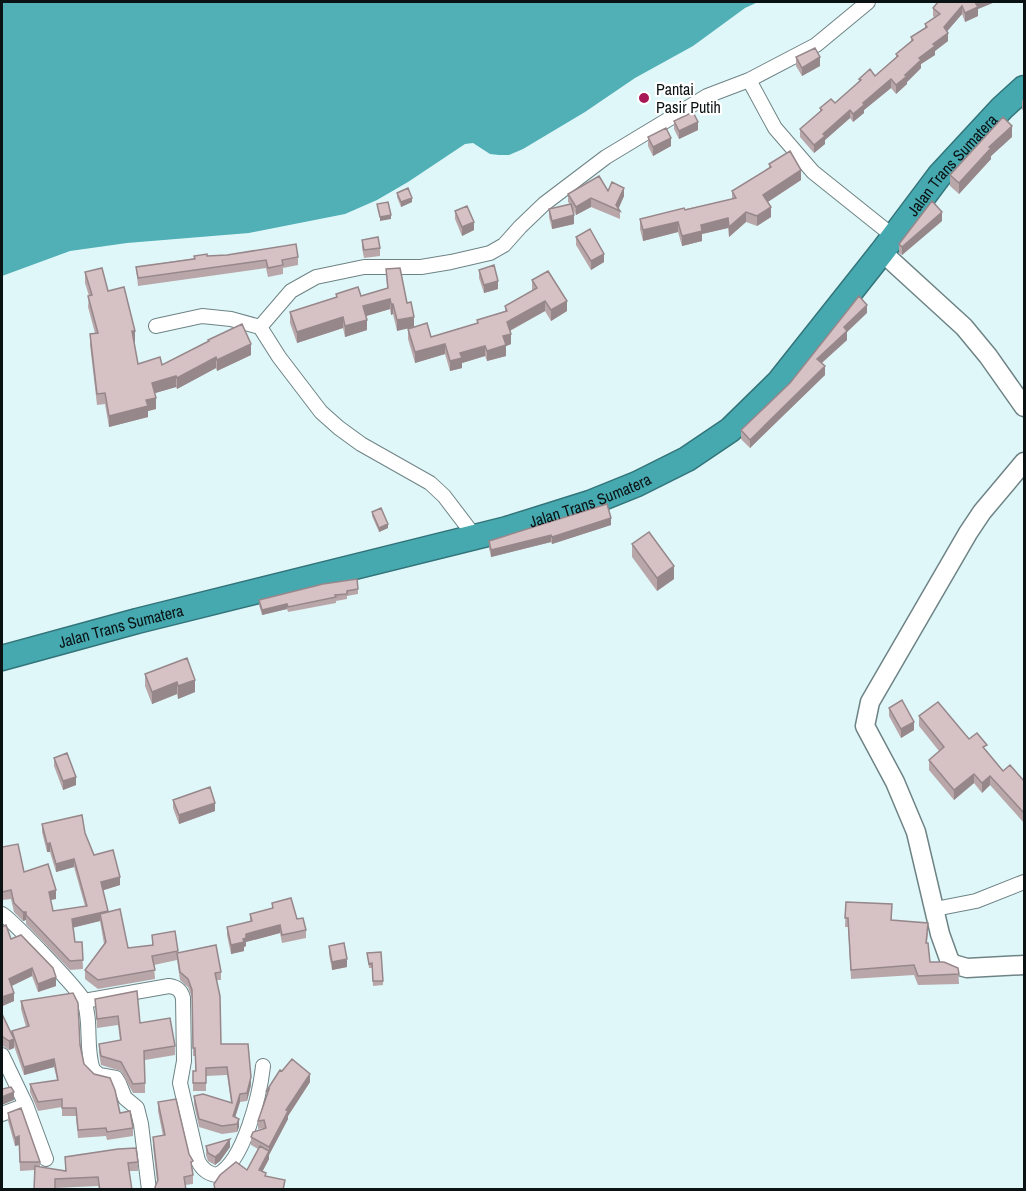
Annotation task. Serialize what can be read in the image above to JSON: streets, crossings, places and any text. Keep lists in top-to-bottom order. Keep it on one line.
{"streets":{"highway":["Jalan Trans Sumatera"]},"places":["Pantai Pasir Putih"]}
